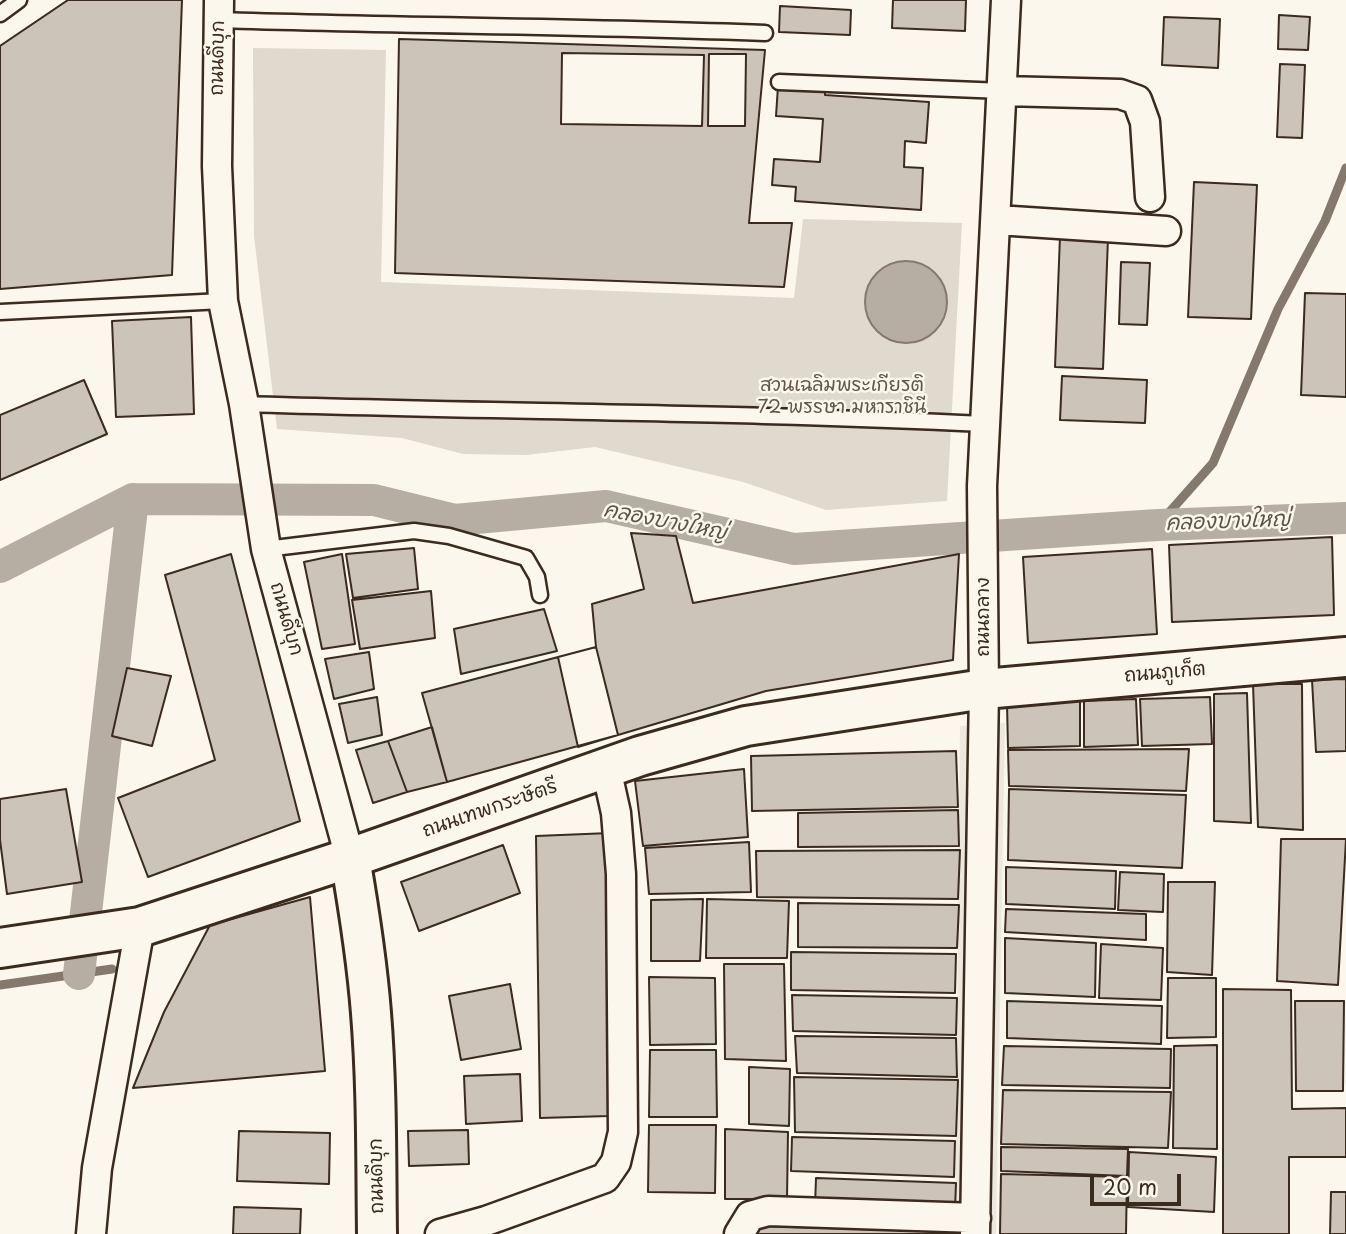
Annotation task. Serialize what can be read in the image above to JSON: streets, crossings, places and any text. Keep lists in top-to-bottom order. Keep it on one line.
{"streets":{"main road":["ถนนดีบุก","ถนนภูเก็ต","ถนนเทพกระษัตรี"],"street":["ถนนถลาง"]},"crossings":[["ถนนดีบุก","ถนนเทพกระษัตรี"],["ถนนถลาง","ถนนภูเก็ต"],["ถนนถลาง","ถนนเทพกระษัตรี"],["ถนนภูเก็ต","ถนนเทพกระษัตรี"]],"water":["คลองบางใหญ่"],"parks":["สวนเฉลิมพระเกียรติ 72 พรรษา มหาราชินี"],"scale_bar":"20 m"}
